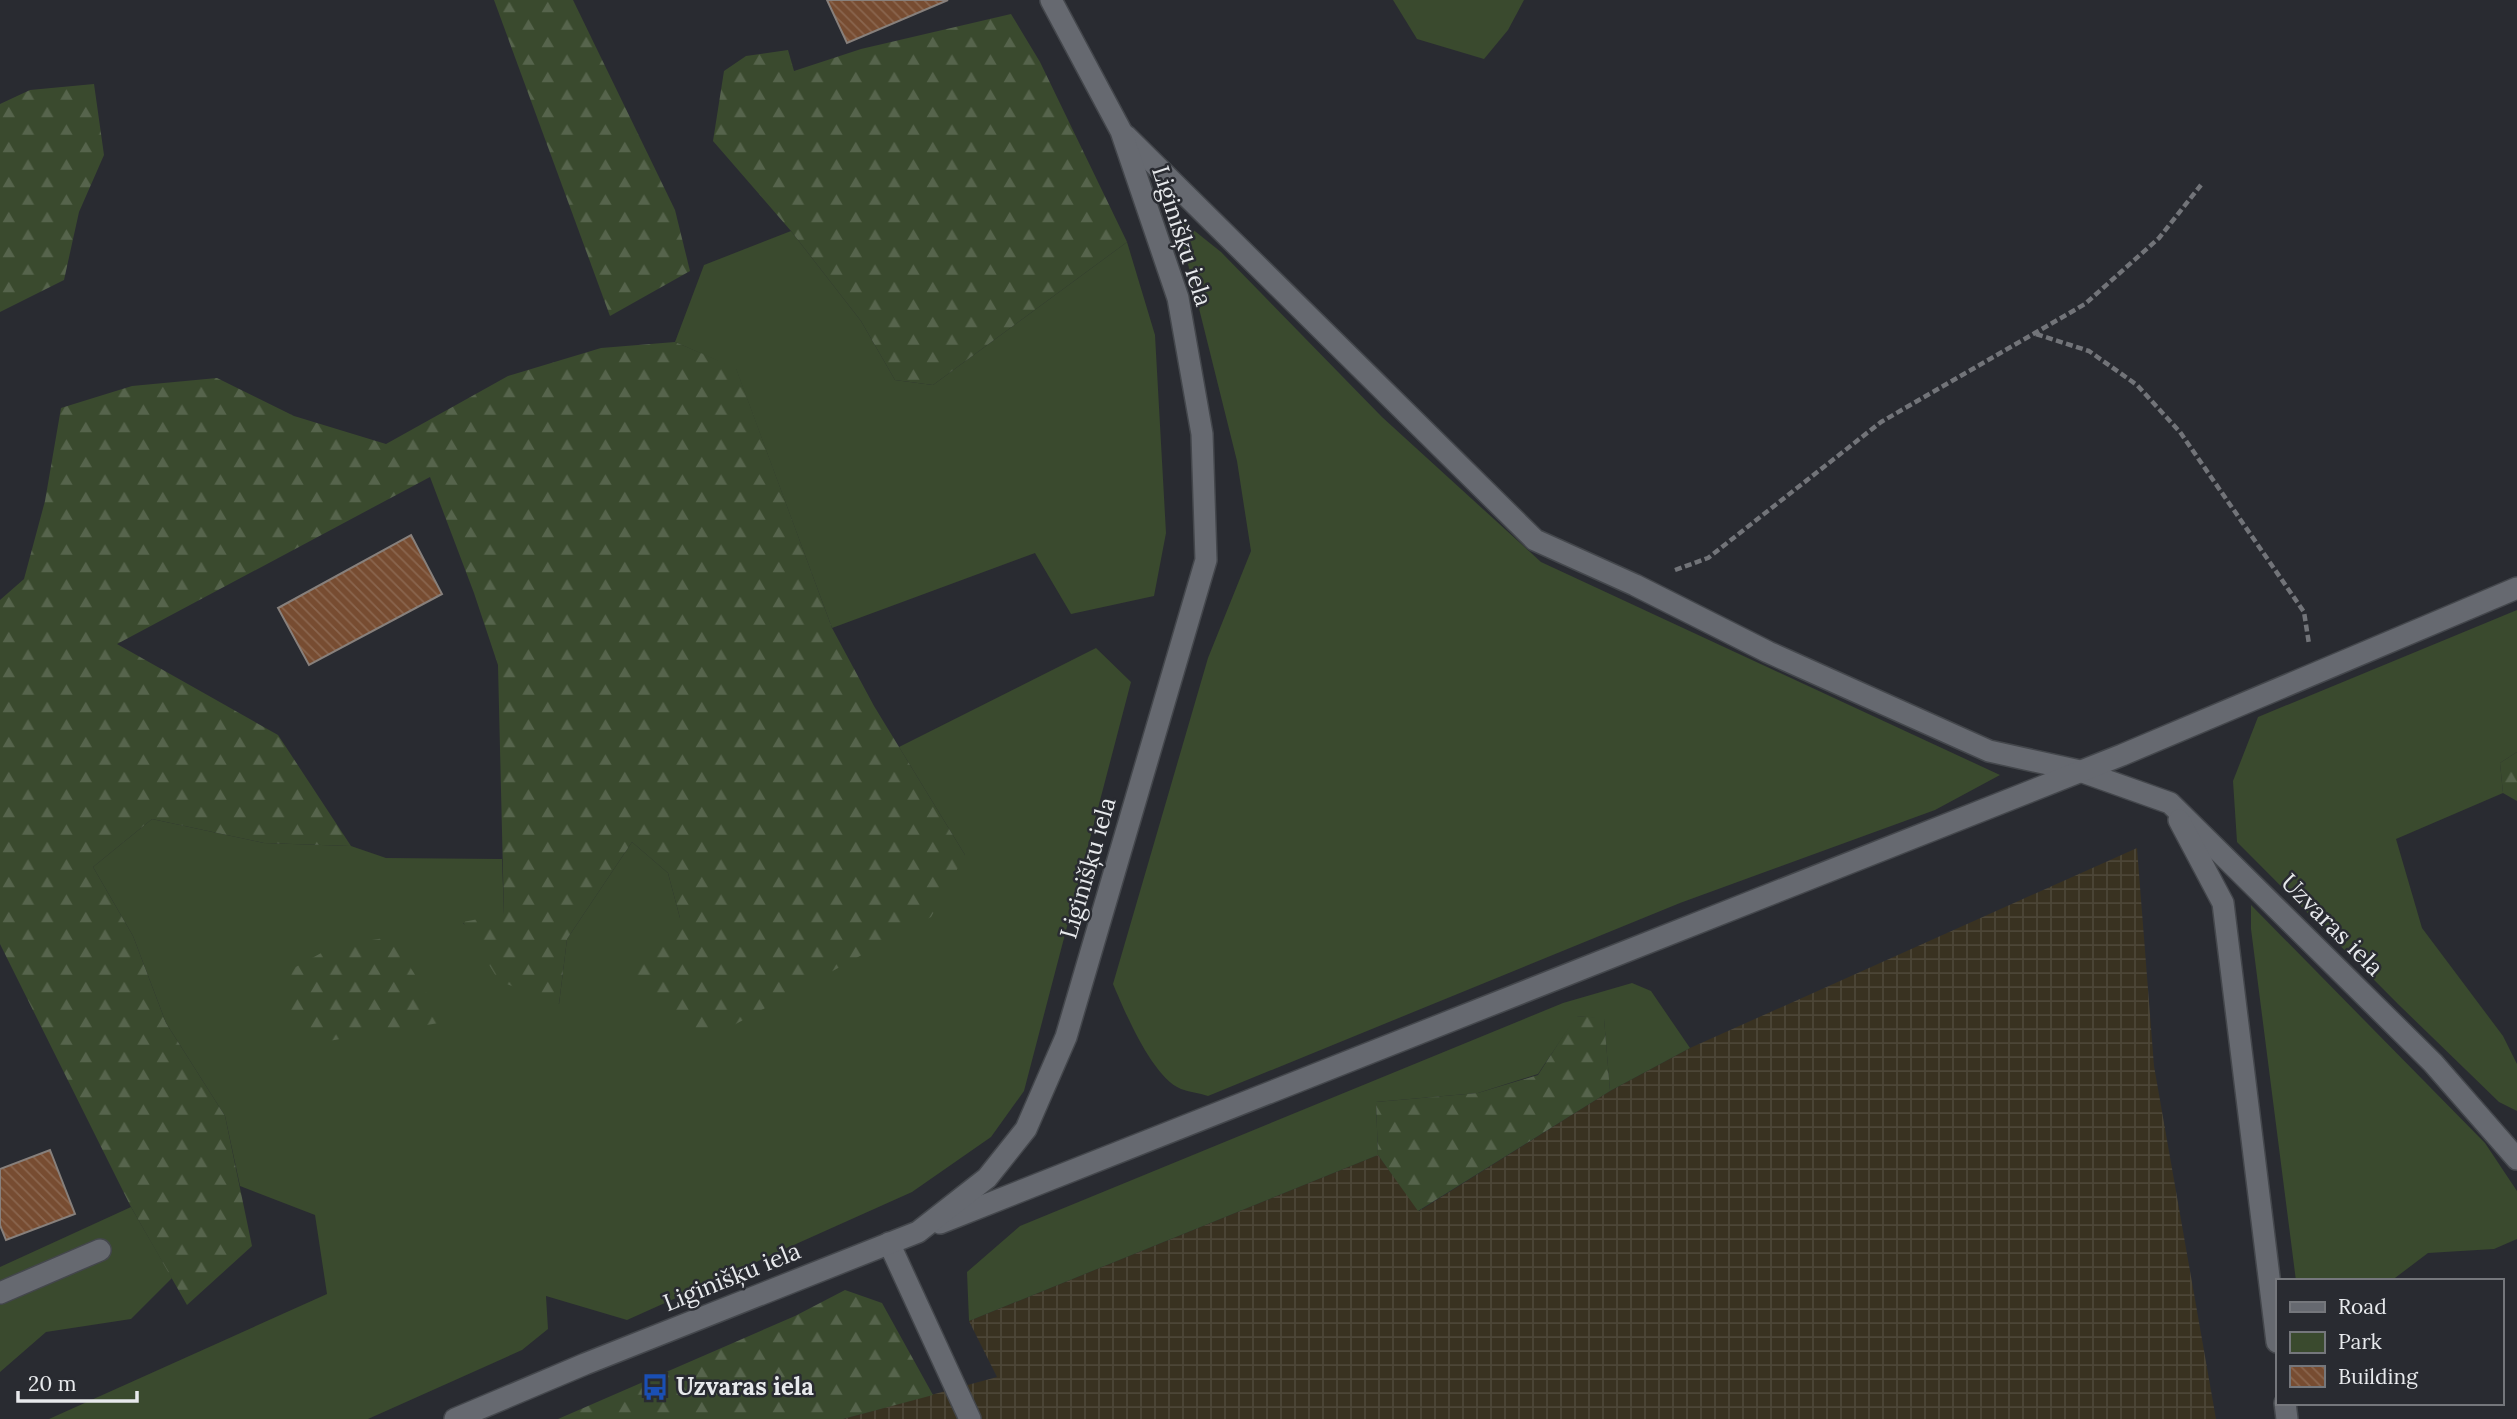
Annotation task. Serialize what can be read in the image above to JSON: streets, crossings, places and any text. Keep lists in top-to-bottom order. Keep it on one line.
{"streets":{"street":["Liginišķu iela","Uzvaras iela"]},"crossings":[["Liginišķu iela","Uzvaras iela"]],"places":{"bus stop":["Uzvaras iela"]},"legend":["Road","Park","Building"],"scale_bar":"20 m"}
